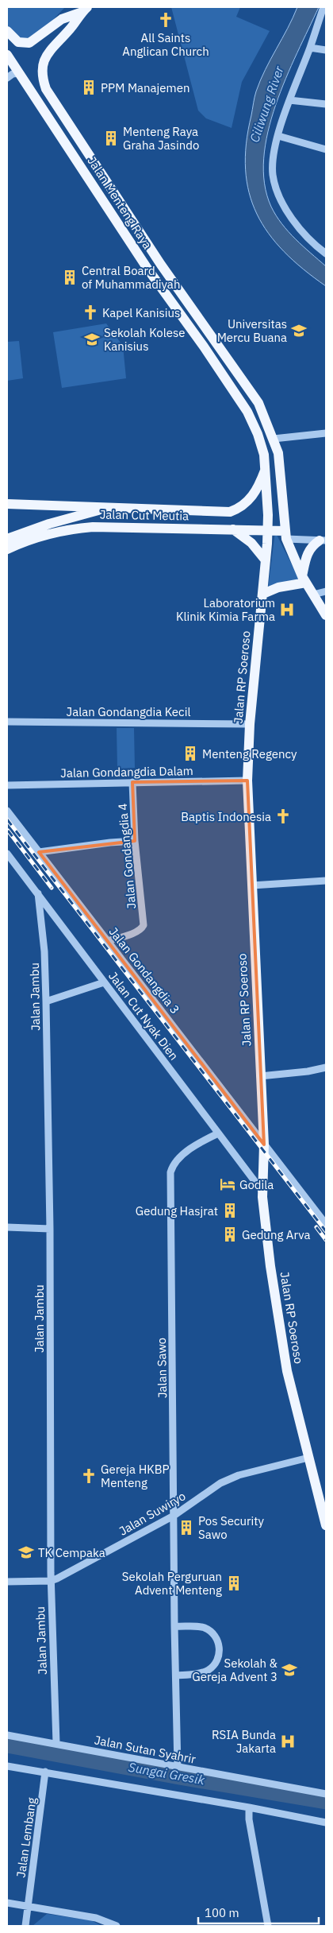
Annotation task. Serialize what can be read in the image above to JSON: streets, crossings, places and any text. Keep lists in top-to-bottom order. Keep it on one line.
{"streets":{"main road":["Jalan Menteng Raya","Jalan Cut Meutia","Jalan RP Soeroso"],"street":["Jalan Gondangdia Kecil","Jalan Gondangdia Dalam","Jalan Gondangdia 4","Jalan Gondangdia 3","Jalan Jambu","Jalan Cut Nyak Dien","Jalan Sawo","Jalan Suwiryo","Jalan Sutan Syahrir","Jalan Lembang"]},"crossings":[["Jalan Menteng Raya","Jalan Cut Meutia"],["Jalan Menteng Raya","Jalan RP Soeroso"],["Jalan Cut Meutia","Jalan RP Soeroso"],["Jalan RP Soeroso","Jalan Gondangdia Kecil"],["Jalan RP Soeroso","Jalan Gondangdia Dalam"],["Jalan RP Soeroso","Jalan Gondangdia 3"],["Jalan RP Soeroso","Jalan Cut Nyak Dien"],["Jalan RP Soeroso","Jalan Suwiryo"],["Jalan Gondangdia Dalam","Jalan Gondangdia 4"],["Jalan Gondangdia 4","Jalan Gondangdia 3"],["Jalan Jambu","Jalan Cut Nyak Dien"],["Jalan Jambu","Jalan Suwiryo"],["Jalan Jambu","Jalan Sutan Syahrir"],["Jalan Cut Nyak Dien","Jalan Sawo"],["Jalan Sawo","Jalan Suwiryo"],["Jalan Sawo","Jalan Sutan Syahrir"]],"water":["Ciliwung River","Sungai Gresik"],"places":{"church":["All Saints Anglican Church","Kapel Kanisius","Baptis Indonesia","Gereja HKBP Menteng"],"building":["PPM Manajemen","Menteng Raya Graha Jasindo","Central Board of Muhammadiyah","Menteng Regency","Gedung Hasjrat","Gedung Arva","Pos Security Sawo","Sekolah Perguruan Advent Menteng"],"school or university":["Universitas Mercu Buana","Sekolah Kolese Kanisius","TK Cempaka","Sekolah & Gereja Advent 3"],"hospital":["Laboratorium Klinik Kimia Farma","RSIA Bunda Jakarta"],"hotel":["Godila"]},"scale_bar":"100 m"}
